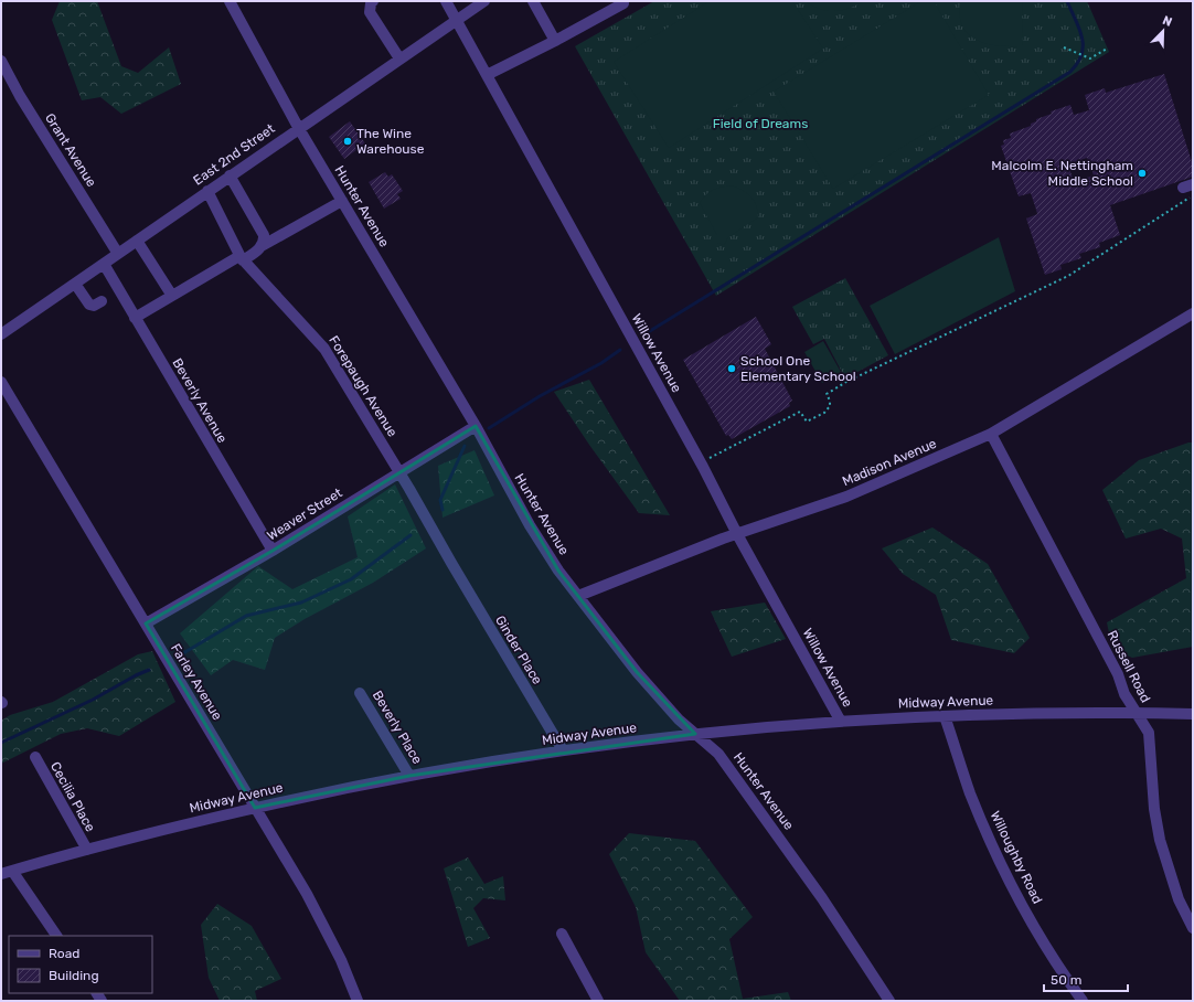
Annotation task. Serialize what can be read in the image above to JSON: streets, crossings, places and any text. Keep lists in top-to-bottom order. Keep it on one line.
{"streets":{"street":["Grant Avenue","East 2nd Street","Hunter Avenue","Willow Avenue","Forepaugh Avenue","Beverly Avenue","Madison Avenue","Weaver Street","Ginder Place","Russell Road","Farley Avenue","Midway Avenue","Beverly Place","Cecilia Place","Willoughby Road"]},"crossings":[["Grant Avenue","East 2nd Street"],["East 2nd Street","Hunter Avenue"],["East 2nd Street","Willow Avenue"],["East 2nd Street","Forepaugh Avenue"],["East 2nd Street","Beverly Avenue"],["Hunter Avenue","Madison Avenue"],["Hunter Avenue","Weaver Street"],["Hunter Avenue","Midway Avenue"],["Willow Avenue","Madison Avenue"],["Willow Avenue","Midway Avenue"],["Forepaugh Avenue","Weaver Street"],["Forepaugh Avenue","Ginder Place"],["Beverly Avenue","Weaver Street"],["Madison Avenue","Russell Road"],["Weaver Street","Farley Avenue"],["Ginder Place","Midway Avenue"],["Russell Road","Midway Avenue"],["Farley Avenue","Midway Avenue"],["Midway Avenue","Beverly Place"],["Midway Avenue","Cecilia Place"],["Midway Avenue","Willoughby Road"]],"parks":["Field of Dreams"],"places":["The Wine Warehouse","Malcolm E. Nettingham Middle School","School One Elementary School"],"legend":["Road","Building"],"scale_bar":"50 m","north":"top right"}
